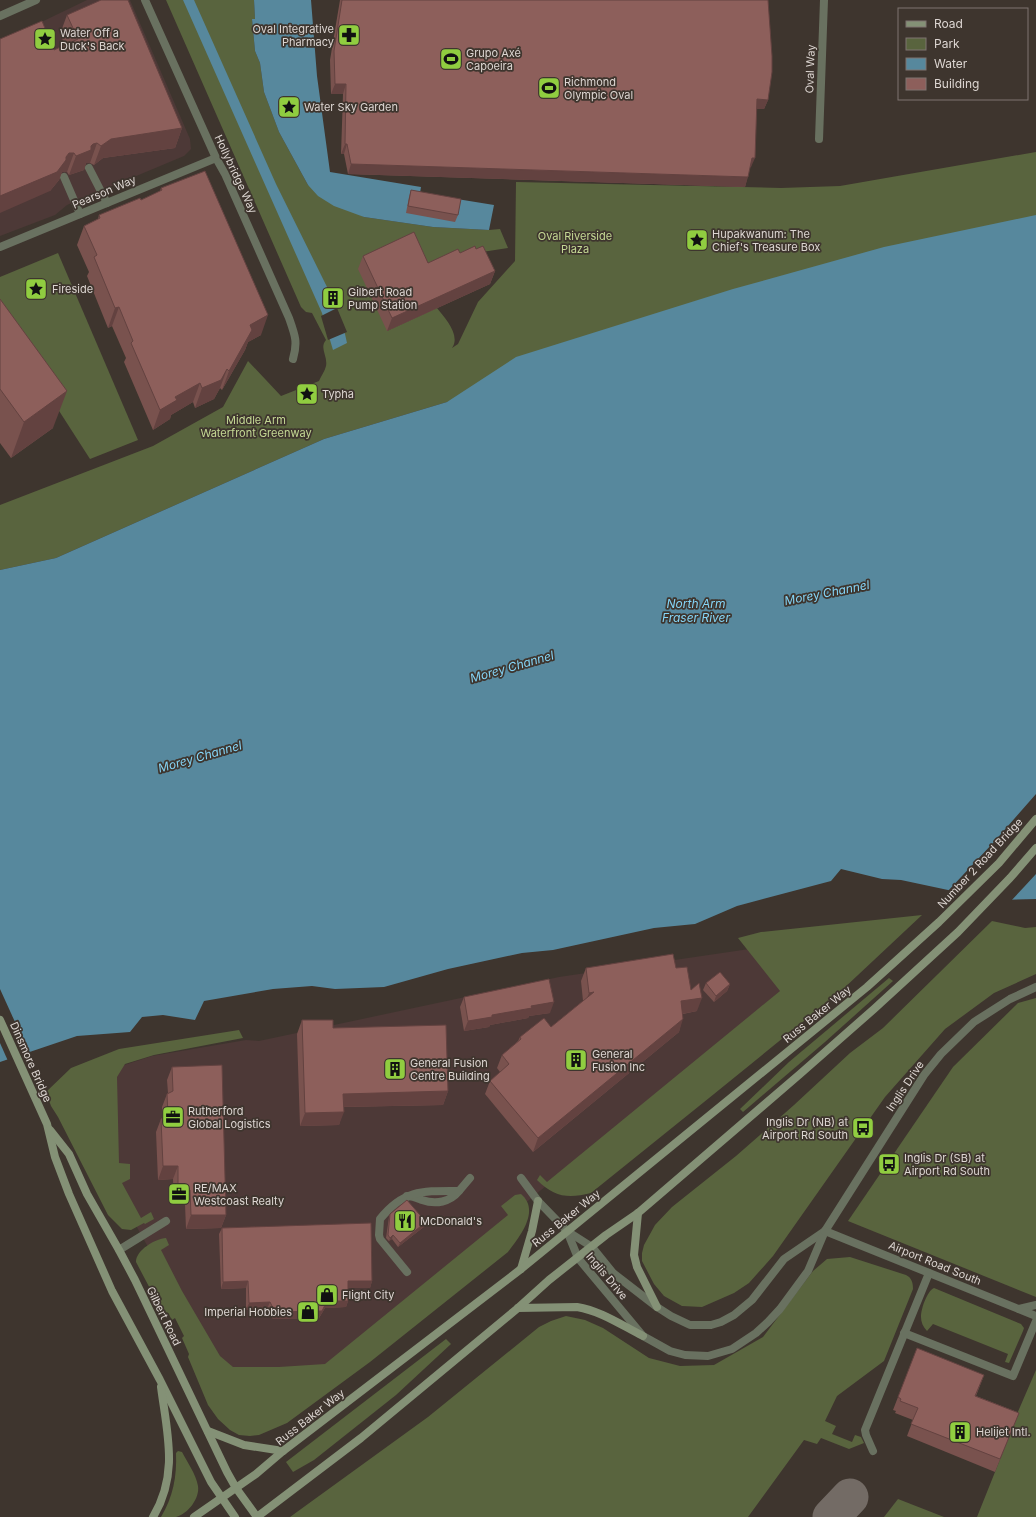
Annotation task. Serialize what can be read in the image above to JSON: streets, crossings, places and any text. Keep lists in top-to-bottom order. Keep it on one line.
{"streets":{"main road":["Number 2 Road Bridge","Russ Baker Way","Dinsmore Bridge","Gilbert Road"],"street":["Oval Way","Hollybridge Way","Pearson Way","Inglis Drive","Airport Road South"]},"crossings":[["Hollybridge Way","Pearson Way"],["Number 2 Road Bridge","Russ Baker Way"],["Russ Baker Way","Inglis Drive"],["Russ Baker Way","Gilbert Road"],["Dinsmore Bridge","Gilbert Road"],["Inglis Drive","Airport Road South"]],"water":["Morey Channel","North Arm Fraser River"],"parks":["Oval Riverside Plaza","Middle Arm Waterfront Greenway"],"places":{"pharmacy":["Oval Integrative Pharmacy"],"place":["Water Off a Duck's Back","Water Sky Garden","Hupakwanum: The Chief's Treasure Box","Fireside","Typha"],"sports":["Grupo Axé Capoeira","Richmond Olympic Oval"],"building":["Gilbert Road Pump Station","General Fusion Inc","General Fusion Centre Building","Helijet Intl."],"office":["Rutherford Global Logistics","RE/MAX Westcoast Realty"],"bus stop":["Inglis Dr (NB) at Airport Rd South","Inglis Dr (SB) at Airport Rd South"],"restaurant":["McDonald's"],"shop":["Flight City","Imperial Hobbies"]},"legend":["Road","Park","Water","Building"]}
